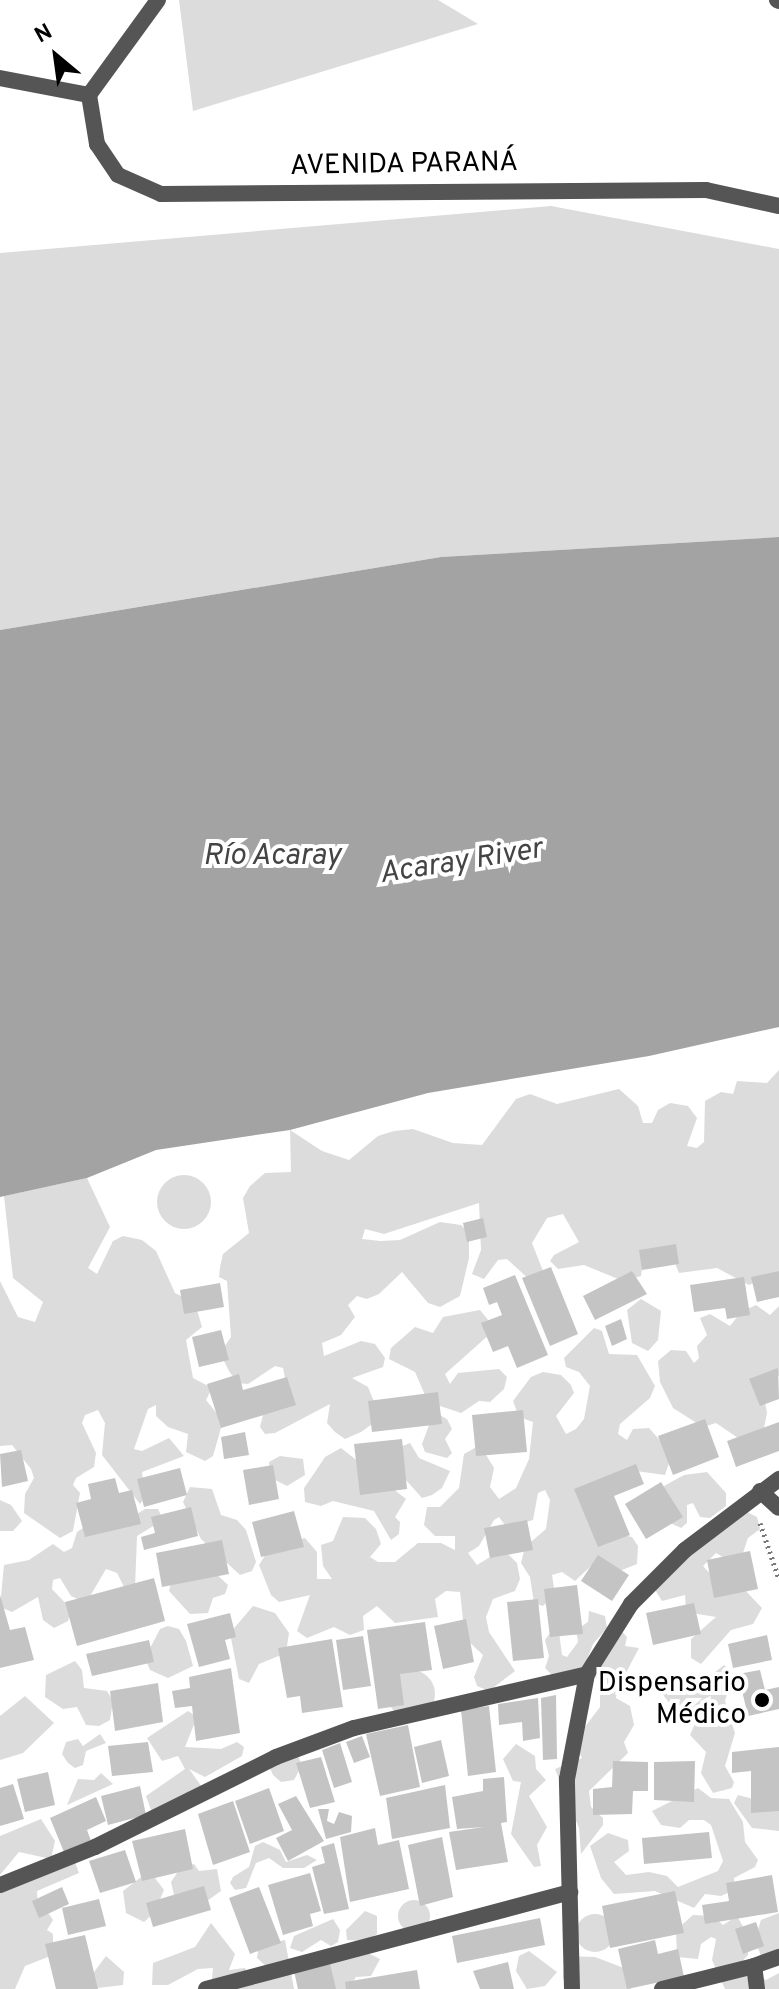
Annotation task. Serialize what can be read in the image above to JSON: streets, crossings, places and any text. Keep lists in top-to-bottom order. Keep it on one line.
{"streets":{"street":["AVENIDA PARANÁ"]},"water":["Río Acaray","Acaray River"],"places":["Dispensario Médico"],"north":"top left"}
